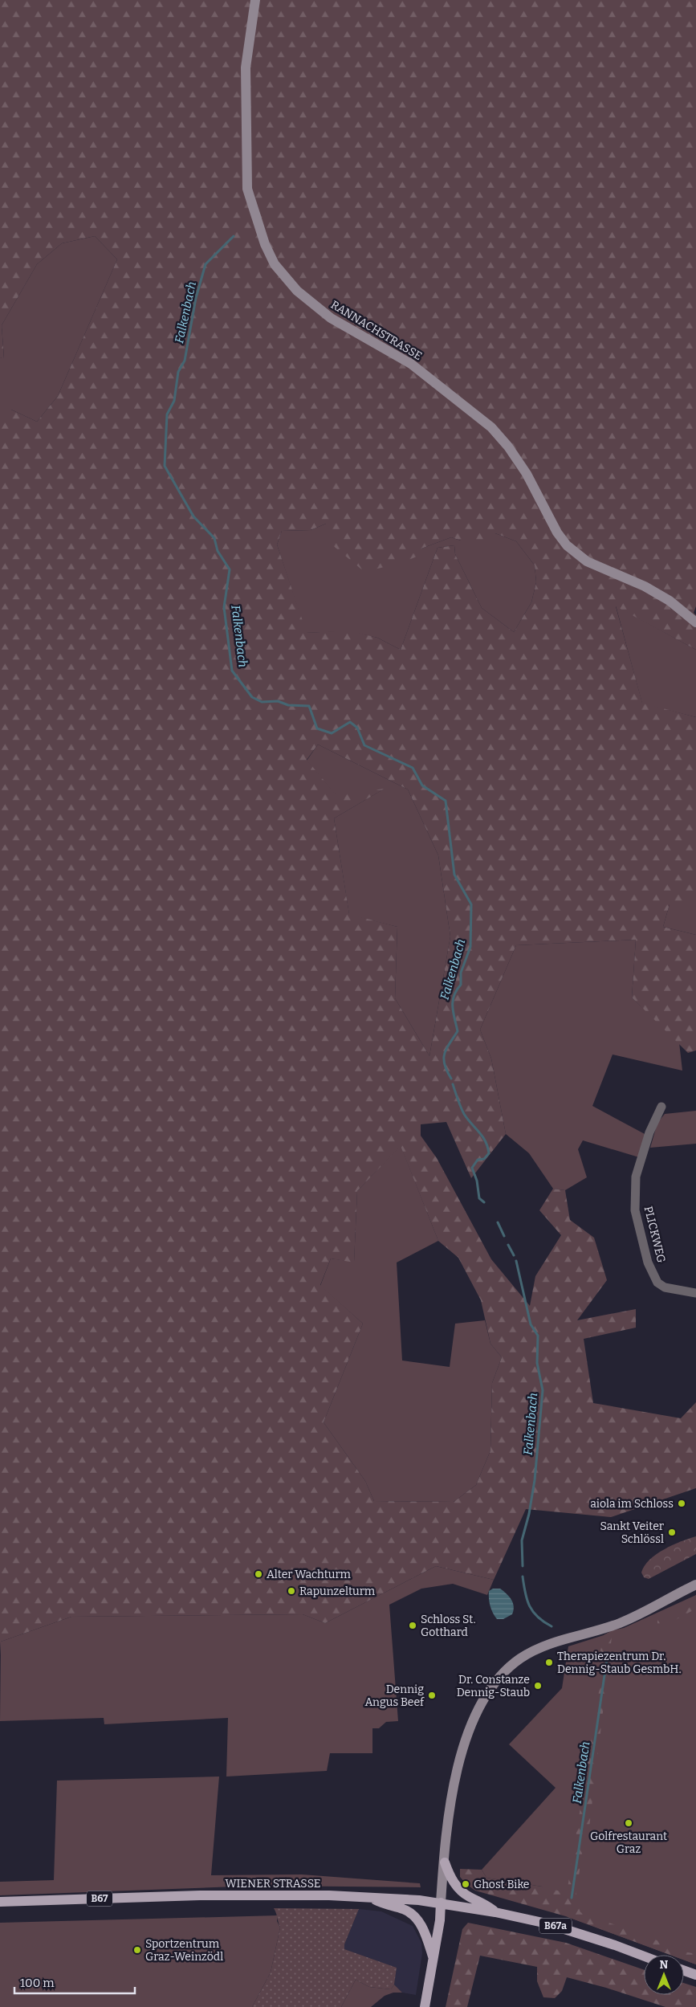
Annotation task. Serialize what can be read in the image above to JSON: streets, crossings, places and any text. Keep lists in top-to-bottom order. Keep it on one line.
{"streets":{"main road":["WIENER STRASSE","B67","B67a"],"street":["RANNACHSTRASSE","PLICKWEG"]},"crossings":[["WIENER STRASSE","B67a"]],"water":["Falkenbach"],"places":["aiola im Schloss","Sankt Veiter Schlössl","Alter Wachturm","Rapunzelturm","Schloss St. Gotthard","Therapiezentrum Dr. Dennig-Staub GesmbH.","Dr. Constanze Dennig-Staub","Dennig Angus Beef","Golfrestaurant Graz","Ghost Bike","Sportzentrum Graz-Weinzödl"],"scale_bar":"100 m","north":"top"}
